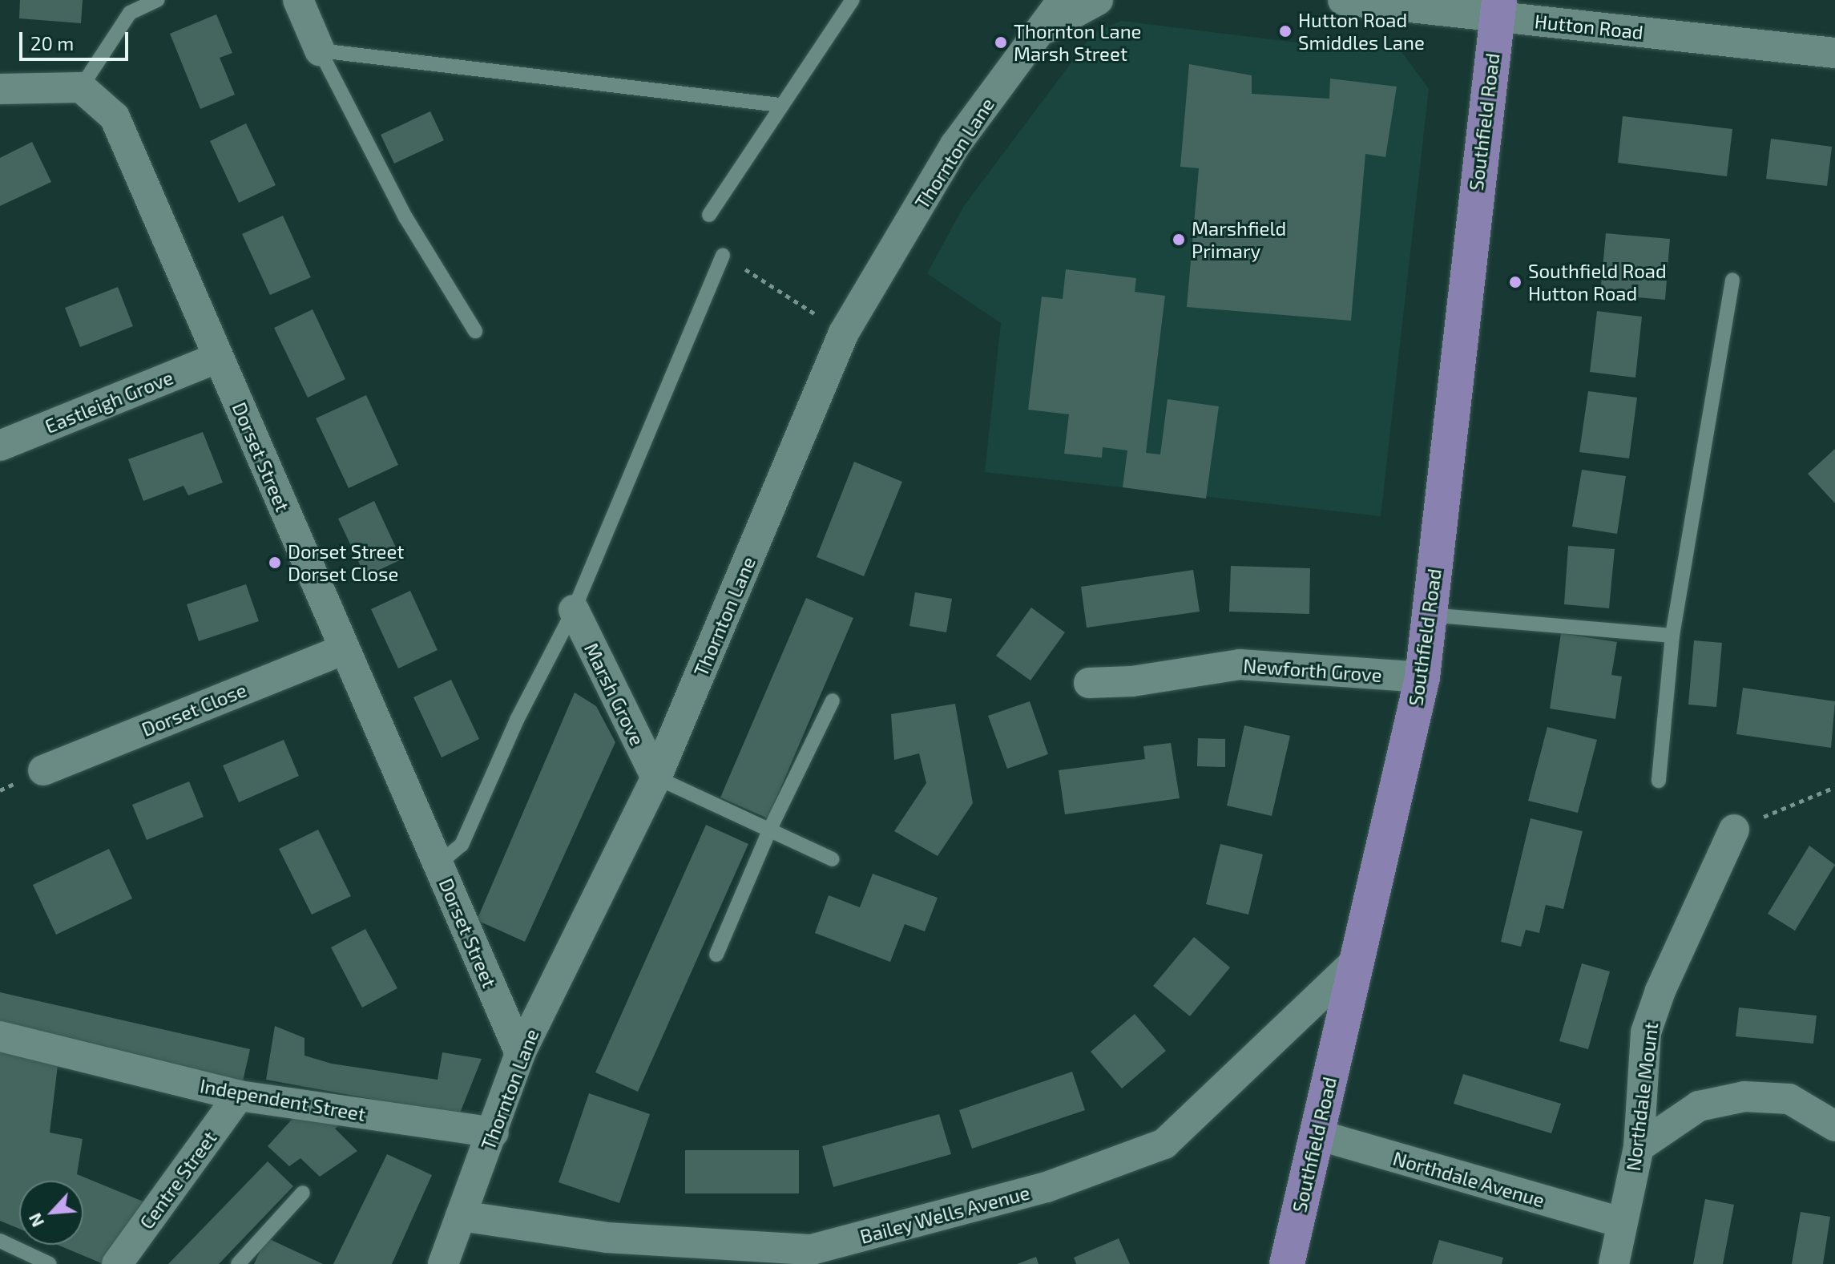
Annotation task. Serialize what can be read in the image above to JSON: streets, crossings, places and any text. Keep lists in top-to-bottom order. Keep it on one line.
{"streets":{"main road":["Southfield Road"],"street":["Hutton Road","Thornton Lane","Eastleigh Grove","Dorset Street","Newforth Grove","Marsh Grove","Dorset Close","Northdale Mount","Independent Street","Northdale Avenue","Centre Street","Bailey Wells Avenue"]},"crossings":[["Hutton Road","Southfield Road"],["Southfield Road","Newforth Grove"],["Southfield Road","Northdale Avenue"],["Southfield Road","Bailey Wells Avenue"],["Thornton Lane","Dorset Street"],["Thornton Lane","Marsh Grove"],["Thornton Lane","Independent Street"],["Thornton Lane","Bailey Wells Avenue"],["Eastleigh Grove","Dorset Street"],["Dorset Street","Dorset Close"],["Northdale Mount","Northdale Avenue"],["Independent Street","Centre Street"]],"places":["Hutton Road Smiddles Lane","Thornton Lane Marsh Street","Marshfield Primary","Southfield Road Hutton Road","Dorset Street Dorset Close"],"scale_bar":"20 m","north":"bottom left"}
